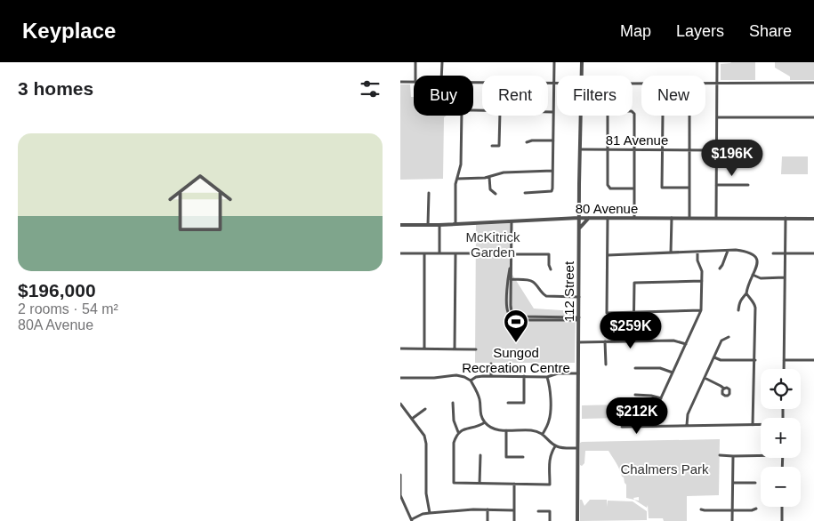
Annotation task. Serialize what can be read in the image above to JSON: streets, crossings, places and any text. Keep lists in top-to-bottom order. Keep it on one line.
{"streets":{"street":["81 Avenue","80 Avenue","112 Street"]},"crossings":[["81 Avenue","112 Street"],["80 Avenue","112 Street"]],"parks":["McKitrick Garden","Chalmers Park"],"places":{"sports":["Sungod Recreation Centre"]},"page":{"header":"Keyplace","nav":["Map","Layers","Share"],"heading":"3 homes","chip":["Buy","Rent","Filters","New"],"list":[{"name":"$196,000","note":"2 rooms · 54 m² · 80A Avenue"}],"price":["$196K","$259K","$212K"],"map_buttons":["+","−"]}}
